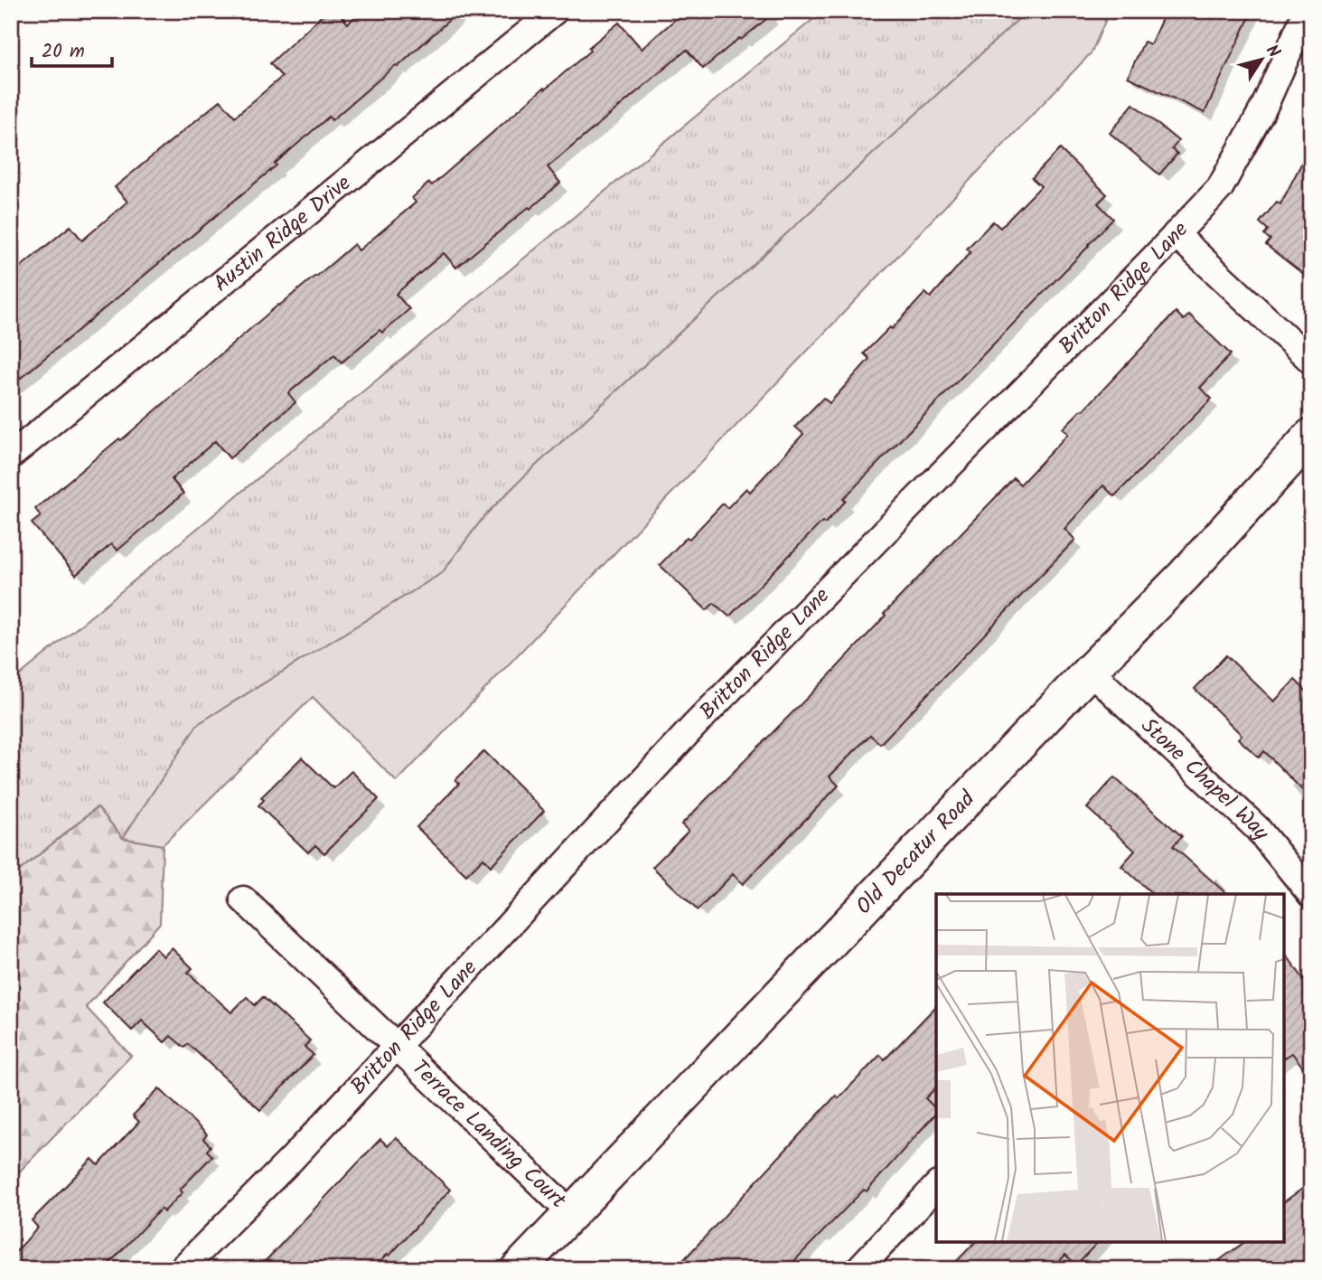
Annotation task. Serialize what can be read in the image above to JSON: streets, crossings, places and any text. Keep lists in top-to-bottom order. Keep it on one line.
{"streets":{"street":["Austin Ridge Drive","Britton Ridge Lane","Stone Chapel Way","Old Decatur Road","Terrace Landing Court"]},"crossings":[["Britton Ridge Lane","Terrace Landing Court"],["Stone Chapel Way","Old Decatur Road"],["Old Decatur Road","Terrace Landing Court"]],"scale_bar":"20 m","north":"top right"}
